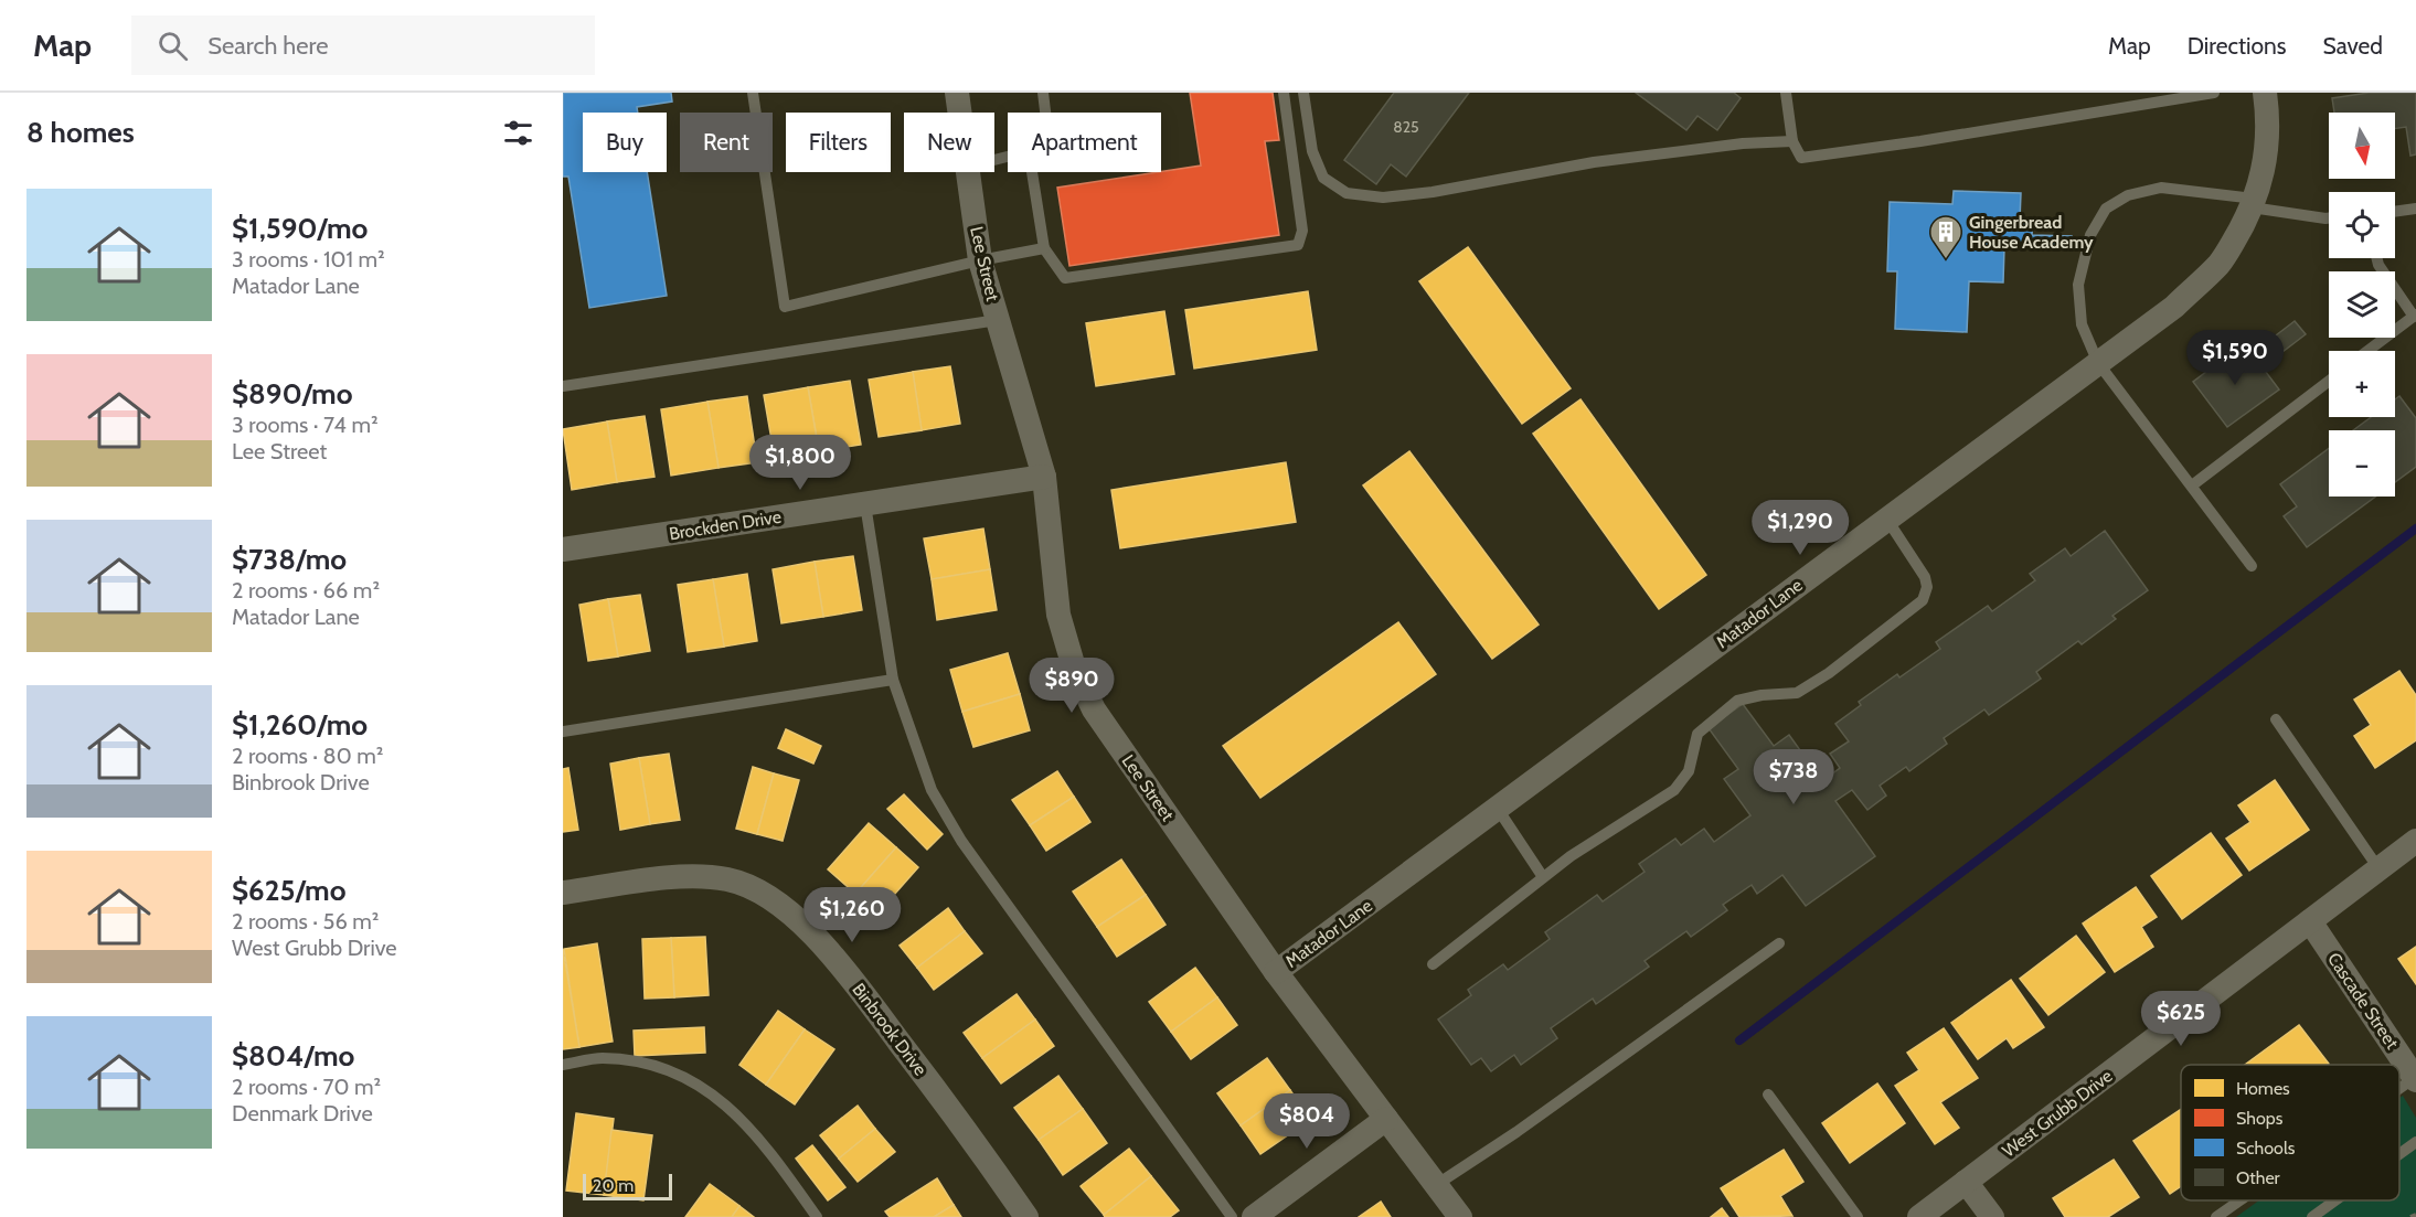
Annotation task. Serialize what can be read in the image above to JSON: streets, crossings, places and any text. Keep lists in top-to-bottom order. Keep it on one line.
{"streets":{"street":["Lee Street","Brockden Drive","Matador Lane","Cascade Street","Binbrook Drive","West Grubb Drive"]},"crossings":[["Lee Street","Brockden Drive"],["Lee Street","Matador Lane"],["Cascade Street","West Grubb Drive"]],"places":{"building":["Gingerbread House Academy"]},"house_numbers":["825"],"legend":["Homes","Shops","Schools","Other"],"scale_bar":"20 m","north":"bottom","page":{"header":"Map","search":"Search here","nav":["Map","Directions","Saved"],"heading":"8 homes","map_buttons":["+","−"],"chip":["Buy","Rent","Filters","New","Apartment"],"list":[{"name":"$1,590/mo","note":"3 rooms · 101 m² · Matador Lane"},{"name":"$890/mo","note":"3 rooms · 74 m² · Lee Street"},{"name":"$738/mo","note":"2 rooms · 66 m² · Matador Lane"},{"name":"$1,260/mo","note":"2 rooms · 80 m² · Binbrook Drive"},{"name":"$625/mo","note":"2 rooms · 56 m² · West Grubb Drive"},{"name":"$804/mo","note":"2 rooms · 70 m² · Denmark Drive"}],"price":["$1,590","$1,800","$1,290","$890","$738","$1,260","$625","$804"],"scale":"20 m"}}
